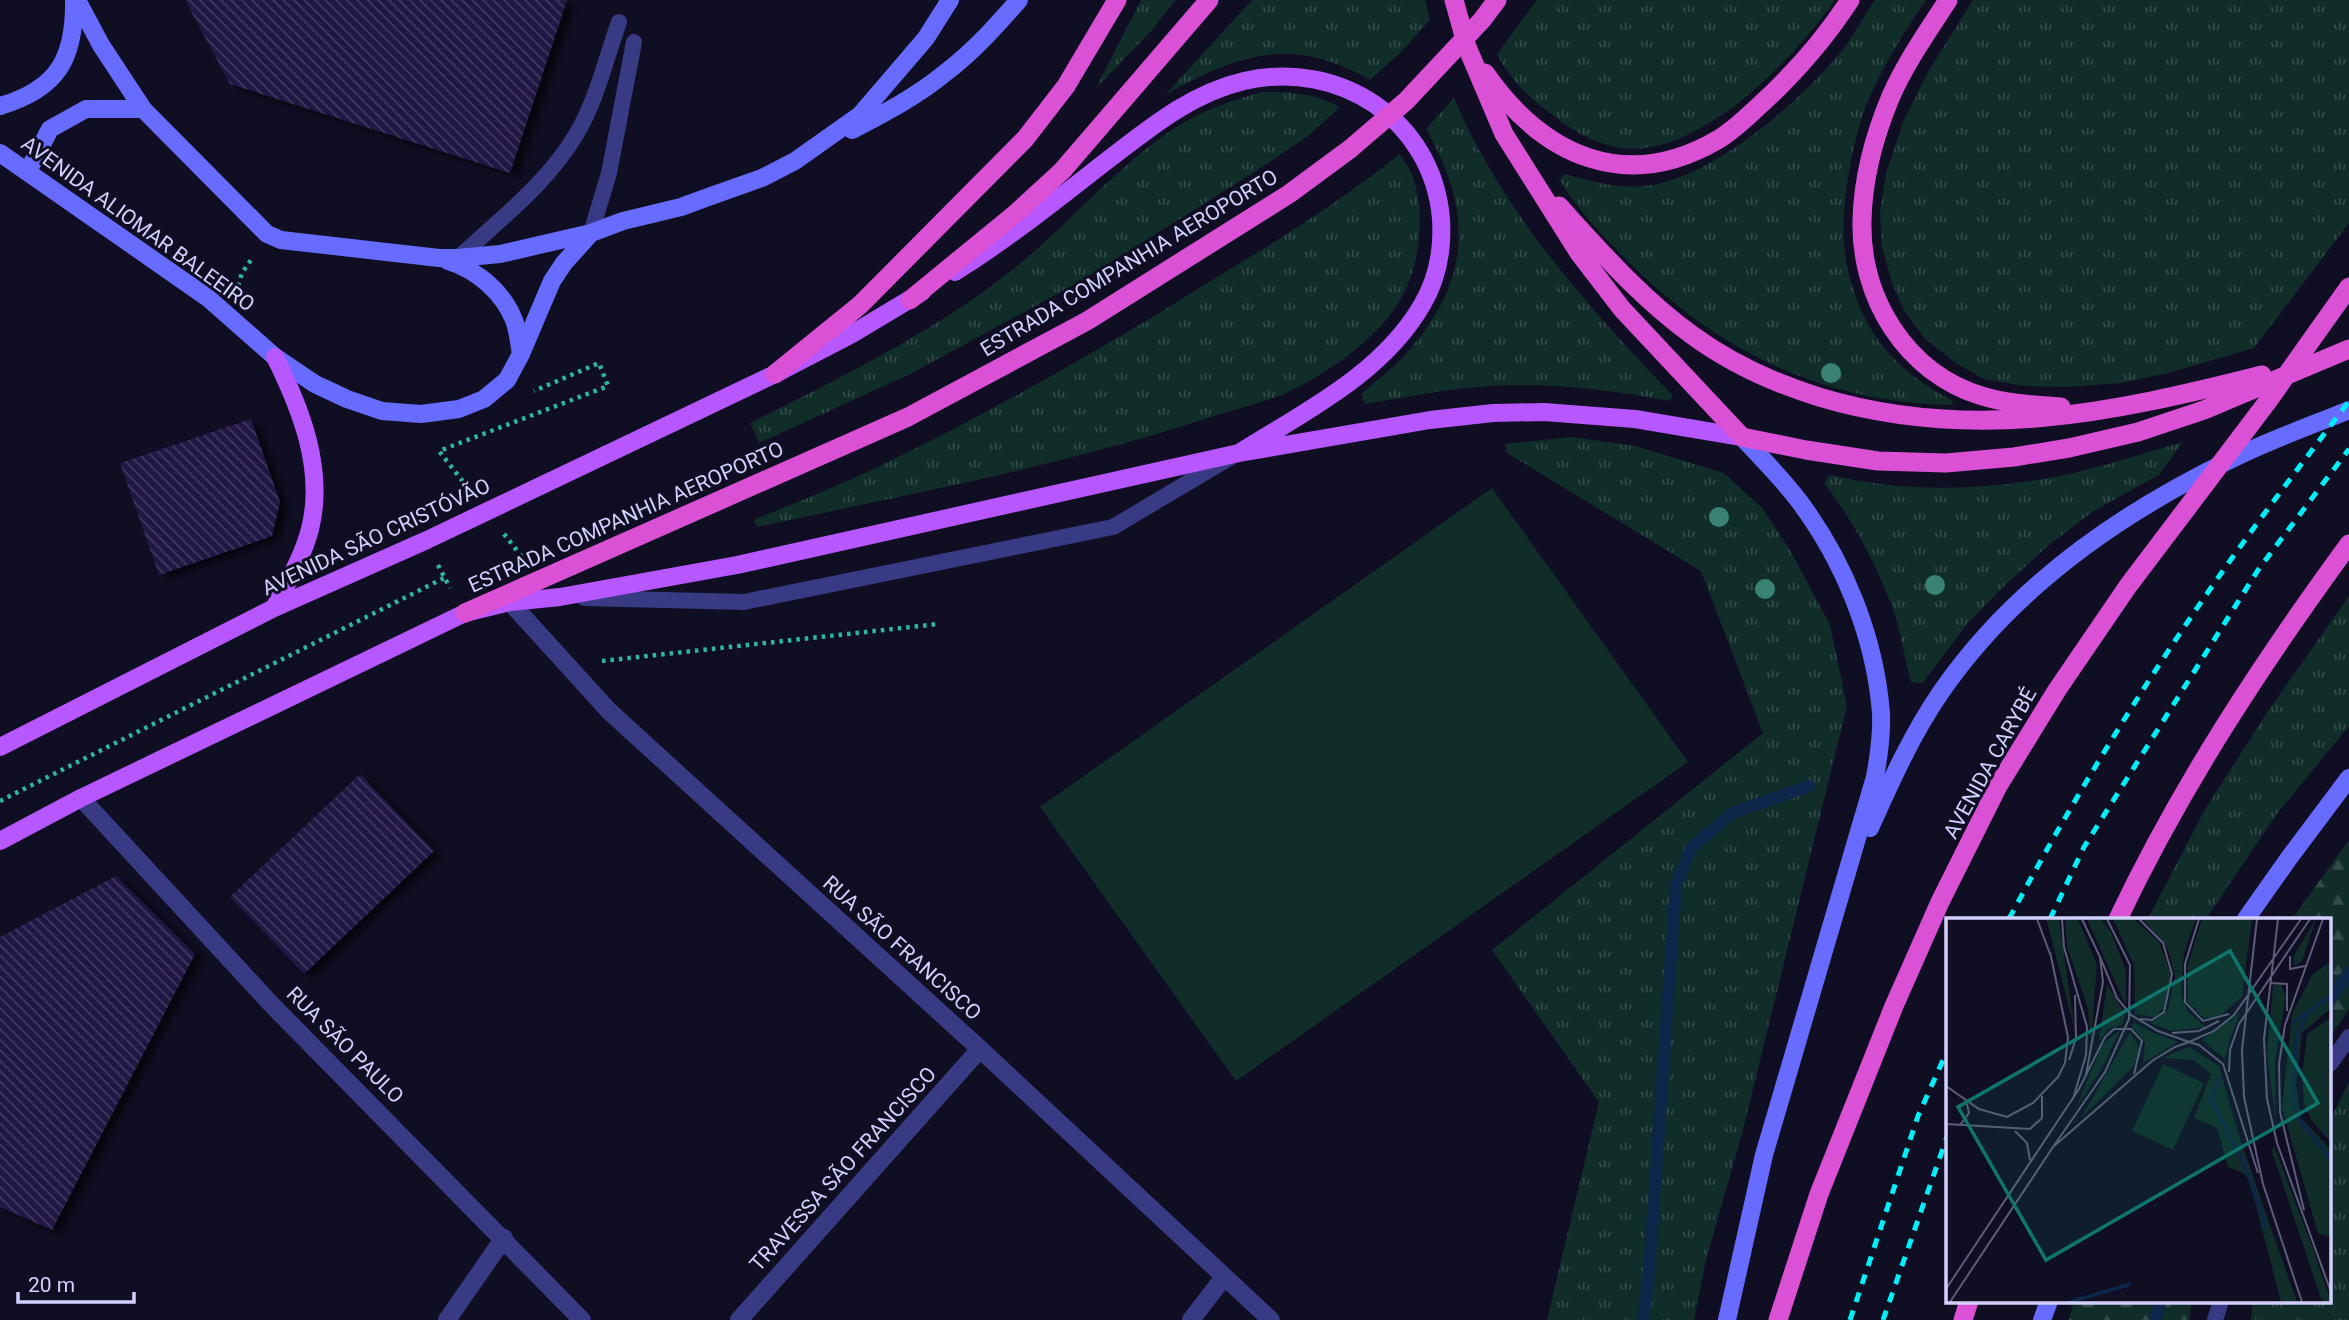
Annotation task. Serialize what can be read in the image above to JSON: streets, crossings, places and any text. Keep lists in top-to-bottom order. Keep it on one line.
{"streets":{"highway":["ESTRADA COMPANHIA AEROPORTO","AVENIDA CARYBÉ"],"main road":["AVENIDA ALIOMAR BALEEIRO","AVENIDA SÃO CRISTÓVÃO"],"street":["RUA SÃO FRANCISCO","RUA SÃO PAULO","TRAVESSA SÃO FRANCISCO"]},"crossings":[["RUA SÃO FRANCISCO","TRAVESSA SÃO FRANCISCO"]],"scale_bar":"20 m"}
